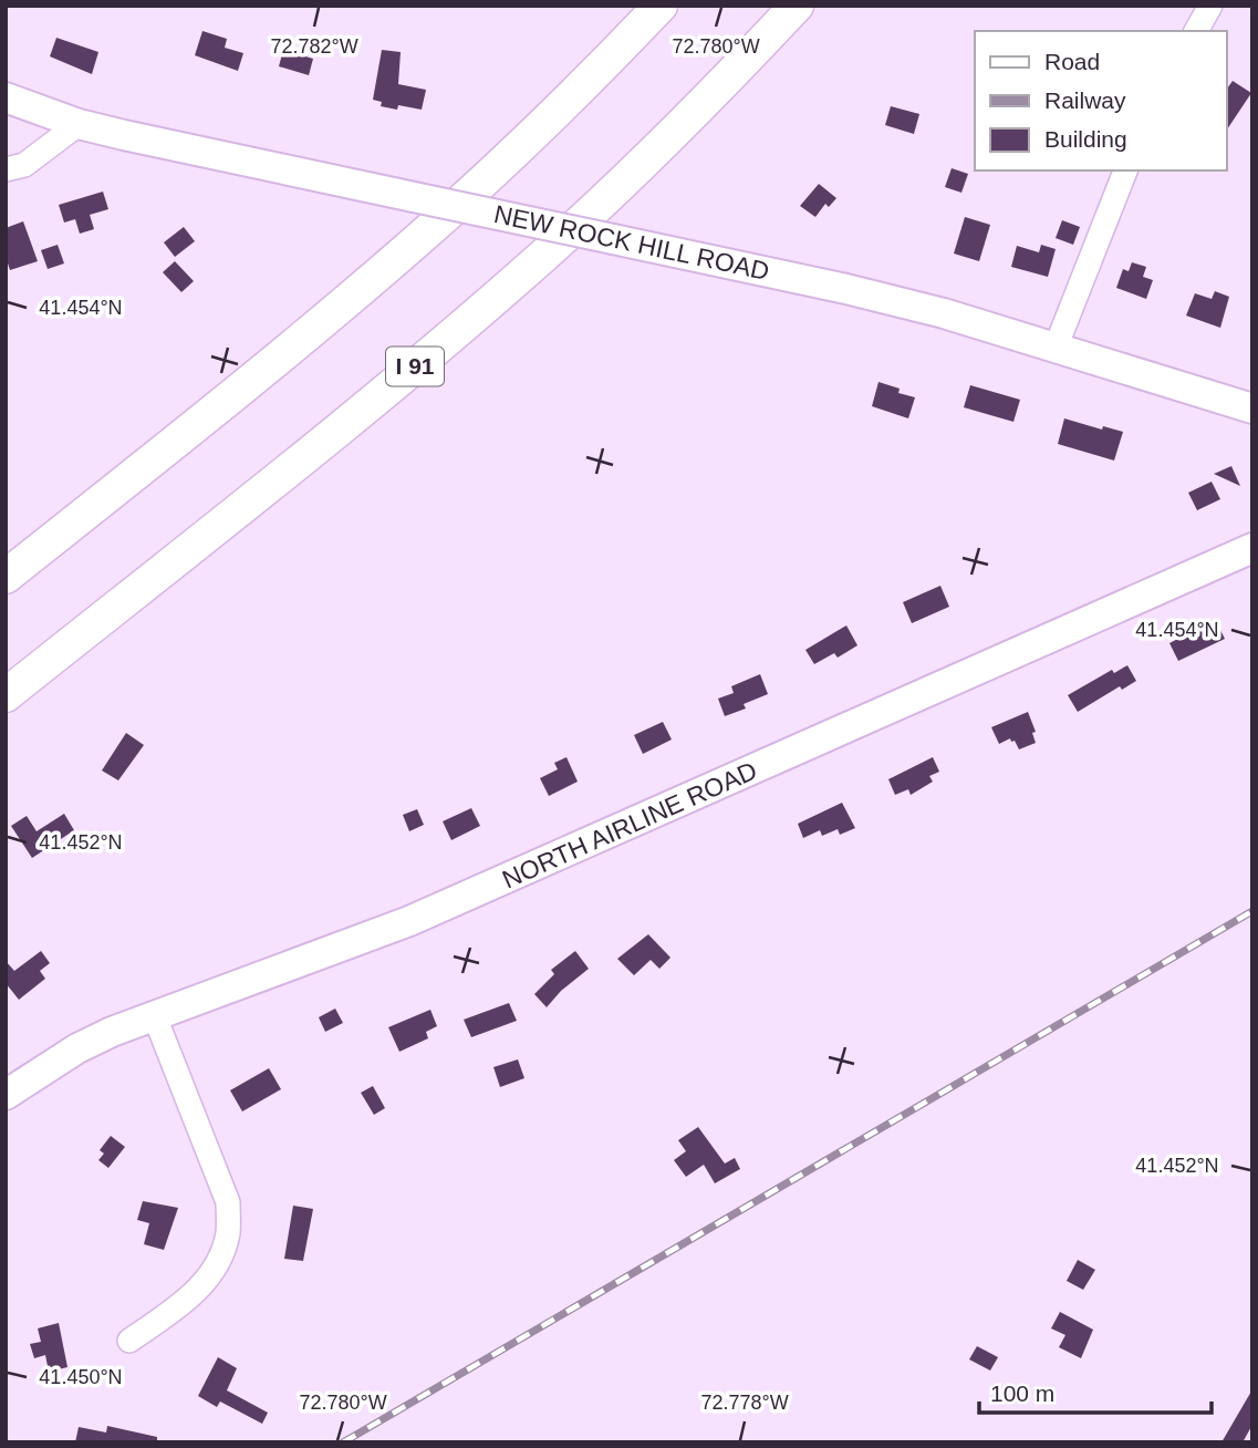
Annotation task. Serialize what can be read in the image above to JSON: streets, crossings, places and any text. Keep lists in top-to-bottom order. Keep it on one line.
{"streets":{"highway":["I 91"],"main road":["NEW ROCK HILL ROAD","NORTH AIRLINE ROAD"]},"legend":["Road","Railway","Building"],"scale_bar":"100 m","coordinates":["72.782°W","72.780°W","41.454°N","41.452°N","41.450°N","72.778°W"]}
